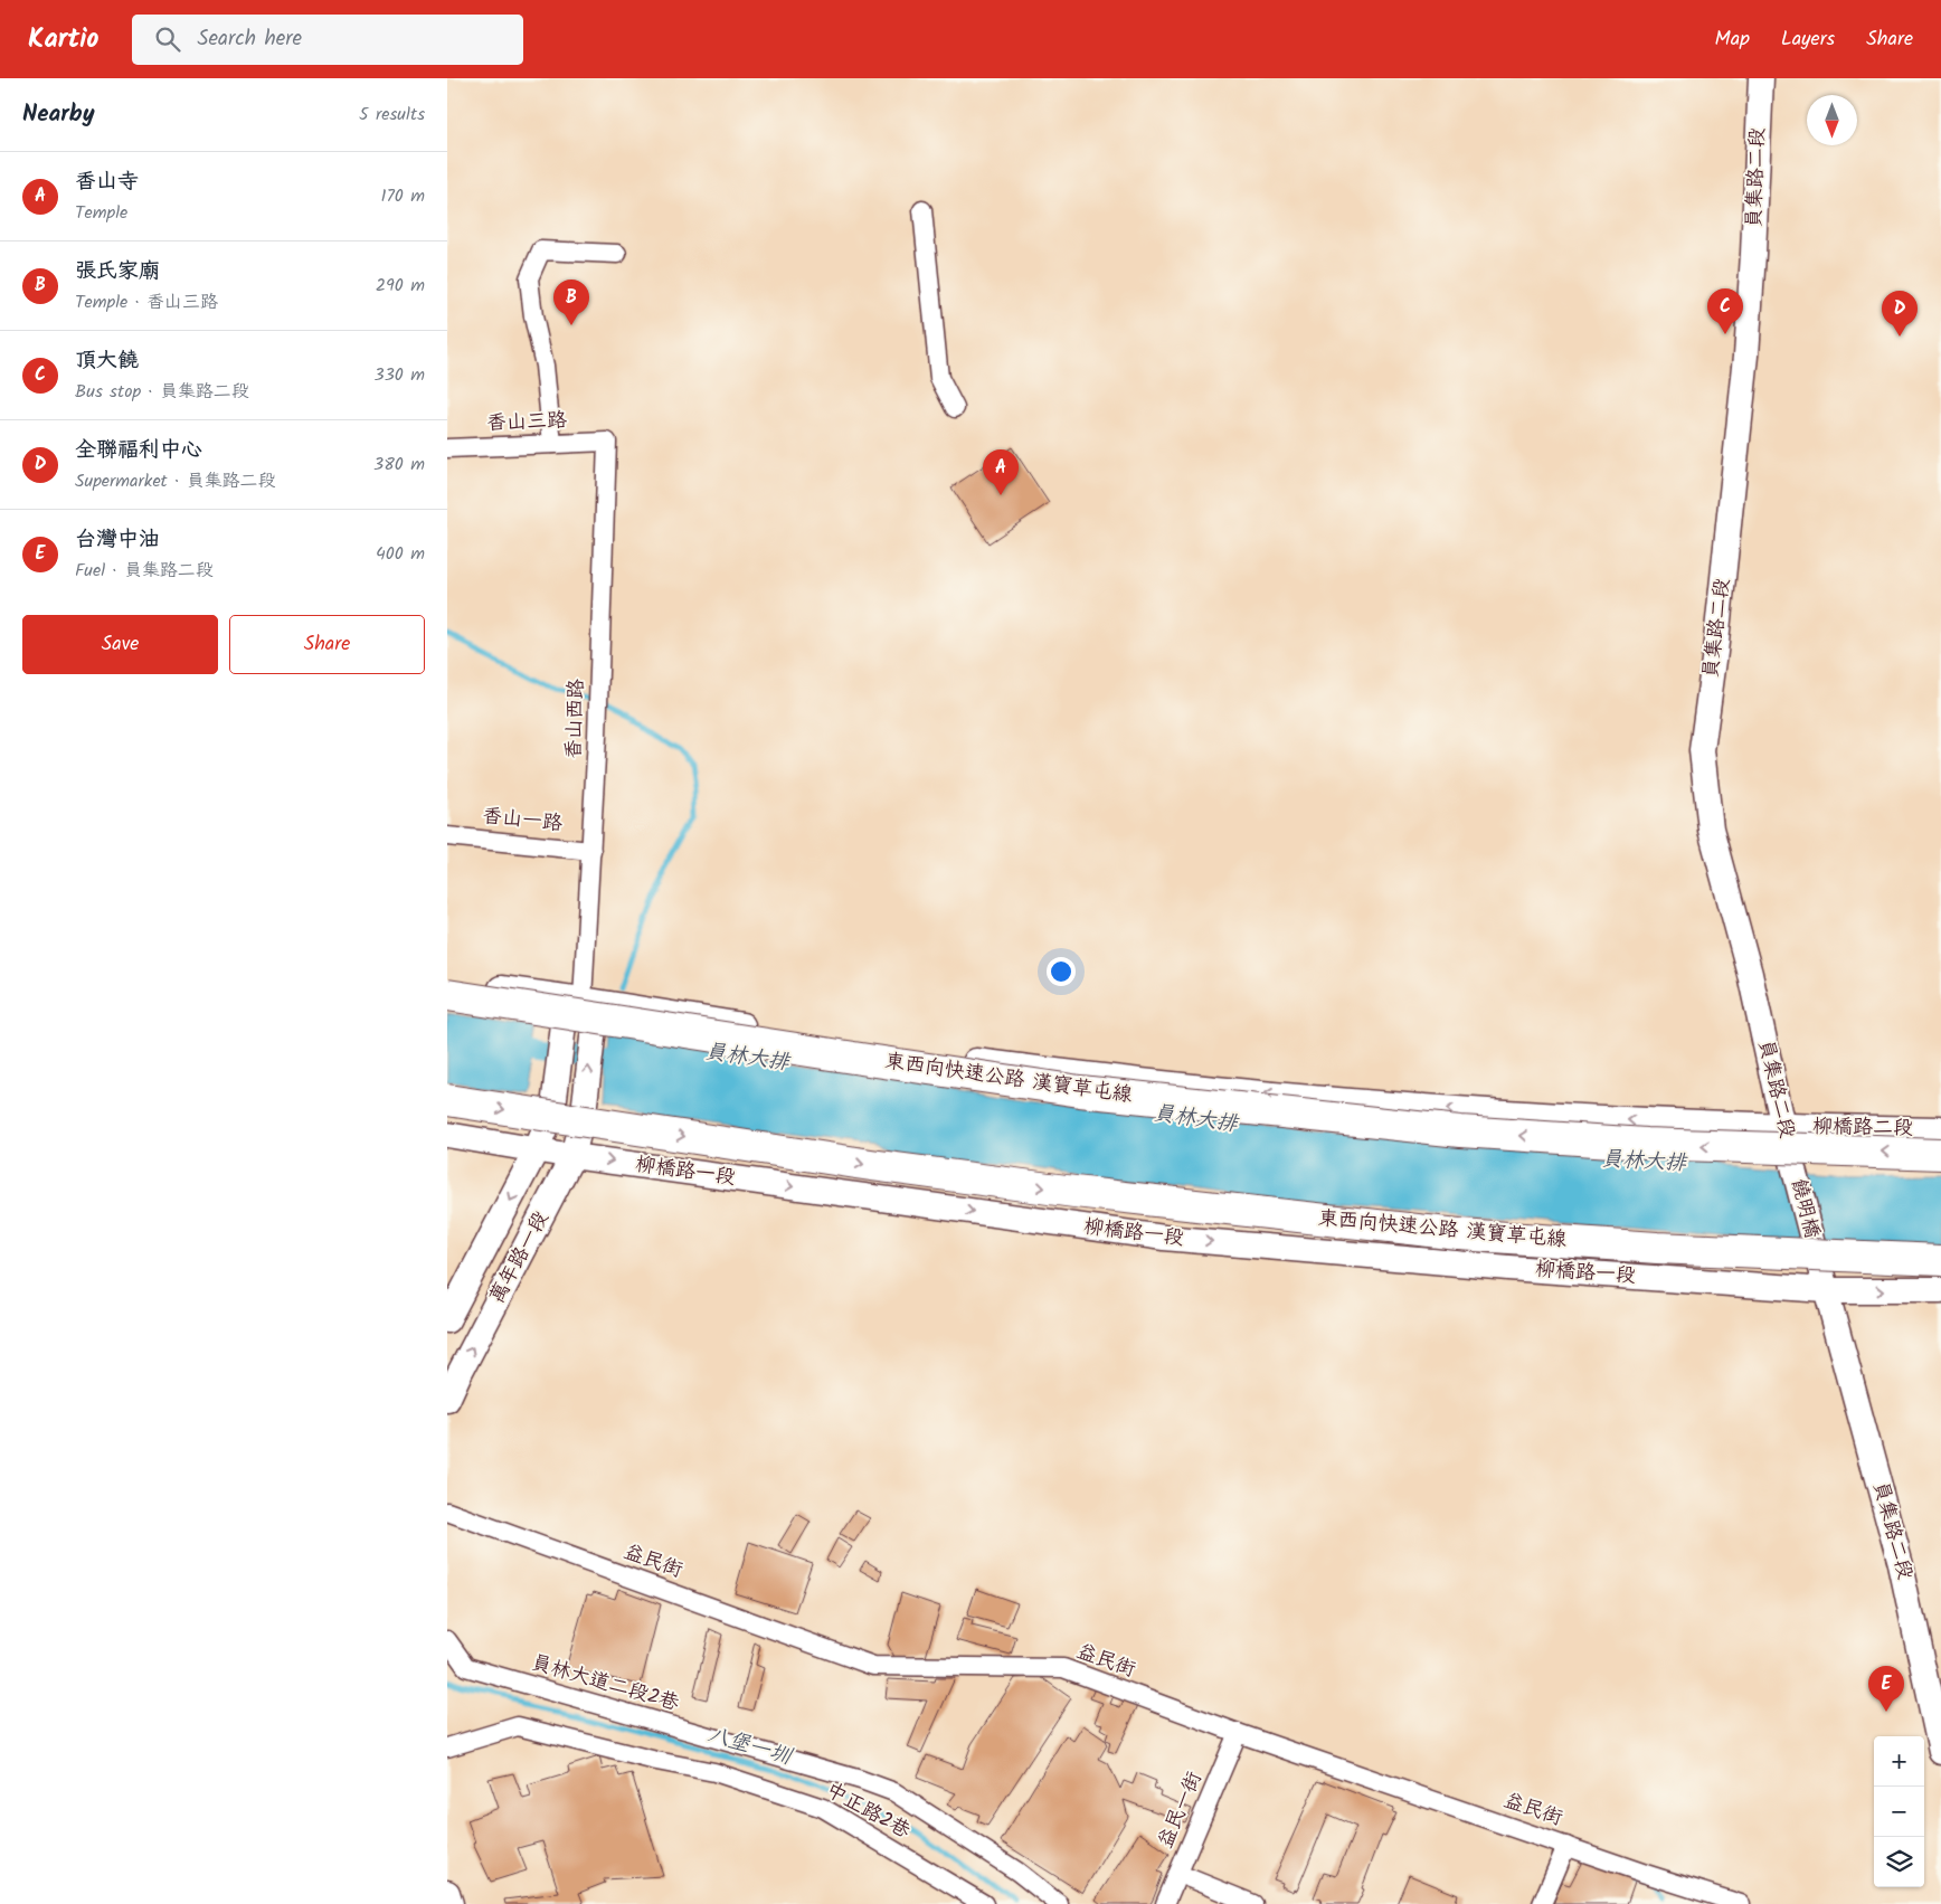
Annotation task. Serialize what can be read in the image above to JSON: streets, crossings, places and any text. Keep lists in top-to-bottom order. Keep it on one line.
{"streets":{"highway":["東西向快速公路 漢寶草屯線"],"main road":["員集路二段","柳橋路二段","柳橋路一段","饒明橋","萬年路一段"],"street":["香山三路","香山西路","香山一路","益民街","員林大道二段2巷","益民一街","中正路2巷"]},"crossings":[["員集路二段","柳橋路二段"],["員集路二段","柳橋路一段"],["員集路二段","饒明橋"],["香山三路","香山西路"],["香山西路","香山一路"],["香山西路","萬年路一段"],["柳橋路一段","萬年路一段"],["益民街","益民一街"]],"water":["員林大排","八堡一圳"],"north":"bottom","page":{"header":"Kartio","search":"Search here","nav":["Map","Layers","Share"],"heading":["Nearby","5 results"],"list":[{"mark":"A","name":"香山寺","note":"Temple","value":"170 m"},{"mark":"B","name":"張氏家廟","note":"Temple · 香山三路","value":"290 m"},{"mark":"C","name":"頂大饒","note":"Bus stop · 員集路二段","value":"330 m"},{"mark":"D","name":"全聯福利中心","note":"Supermarket · 員集路二段","value":"380 m"},{"mark":"E","name":"台灣中油","note":"Fuel · 員集路二段","value":"400 m"}],"pins":["B","C","D","A","E"],"buttons":["Save","Share"],"map_buttons":["+","−"]}}
